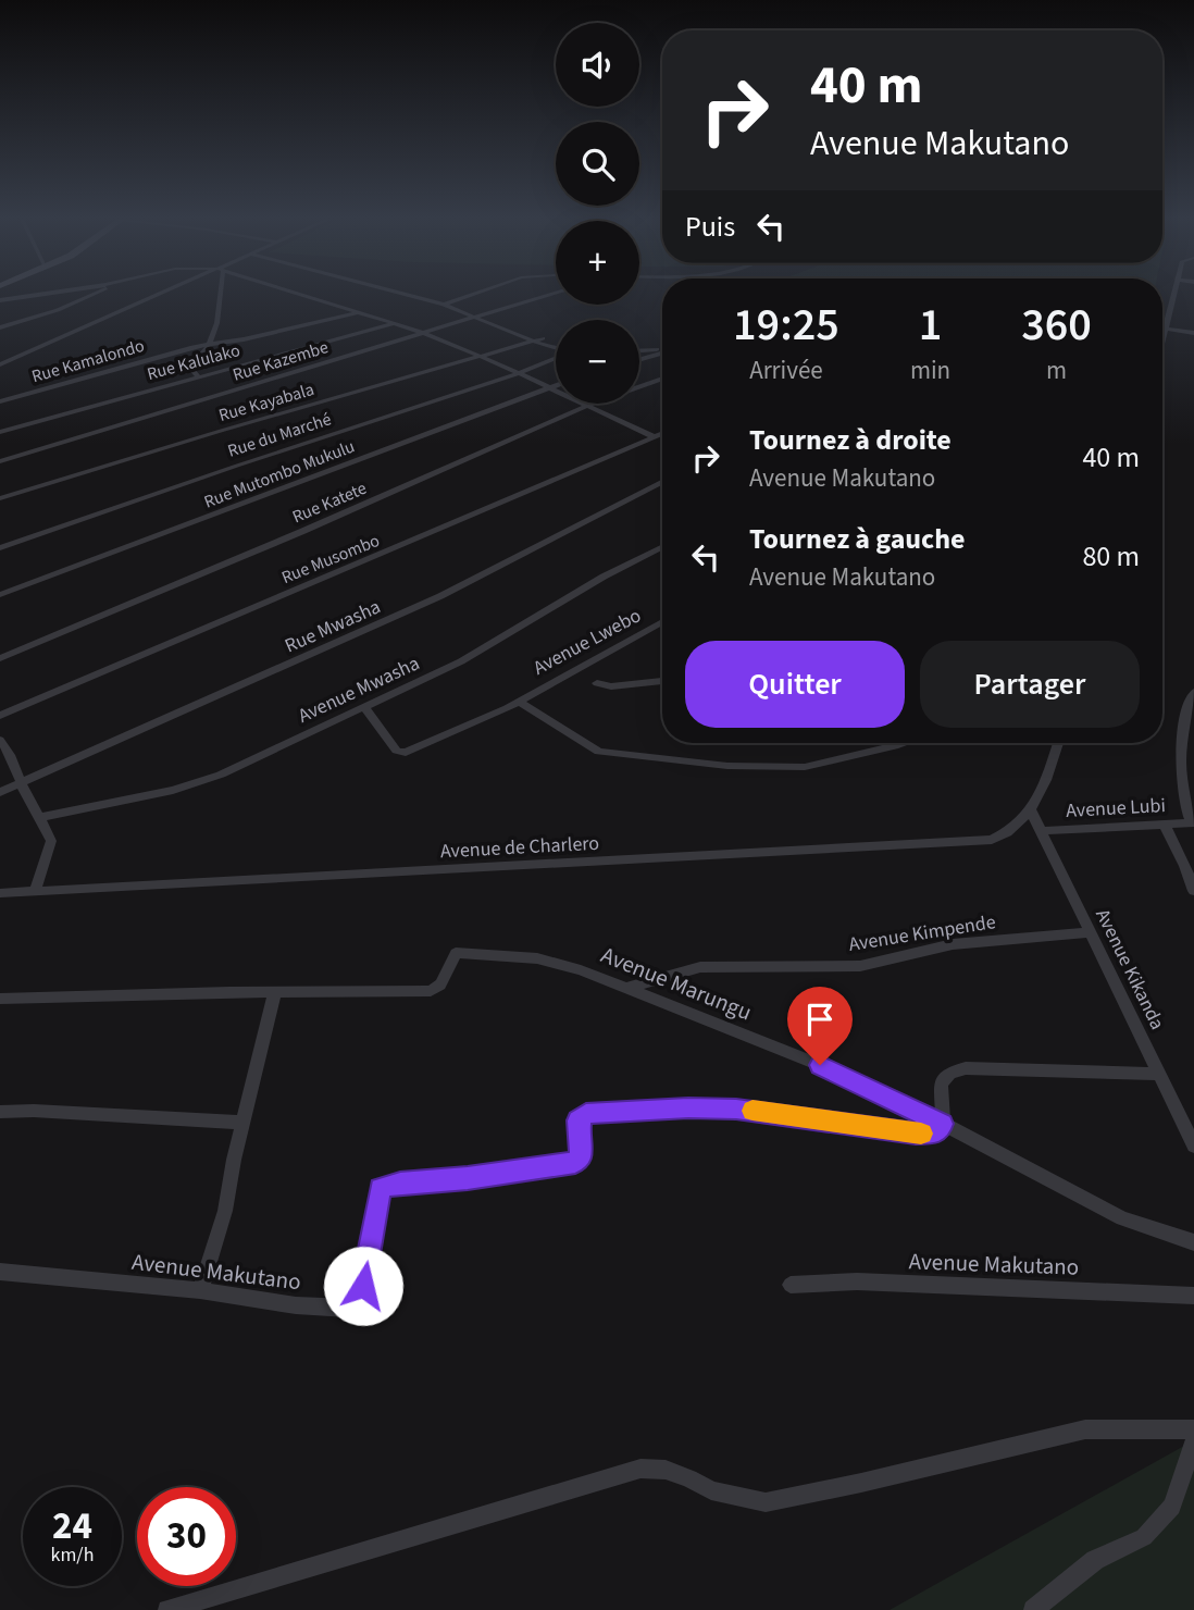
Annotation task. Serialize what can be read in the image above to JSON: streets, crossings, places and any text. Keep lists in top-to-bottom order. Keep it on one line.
{"streets":{"street":["Rue Kamalondo","Rue Kazembe","Rue Kalulako","Rue Kayabala","Rue du Marché","Rue Mutombo Mukulu","Rue Katete","Rue Musombo","Rue Mwasha","Avenue Lwebo","Avenue Mwasha","Avenue Lubi","Avenue de Charlero","Avenue Kimpende","Avenue Kikanda","Avenue Marungu","Avenue Makutano"]},"crossings":[["Avenue Lwebo","Avenue Mwasha"],["Avenue Lubi","Avenue Kikanda"],["Avenue de Charlero","Avenue Kikanda"],["Avenue Kimpende","Avenue Kikanda"],["Avenue Kimpende","Avenue Marungu"],["Avenue Marungu","Avenue Makutano"]],"page":{"map_buttons":["+","−"],"turn":["40 m","Avenue Makutano"],"then":"Puis","eta":["19:25","Arrivée","1","min","360","m"],"list":[{"name":"Tournez à droite","note":"Avenue Makutano","value":"40 m"},{"name":"Tournez à gauche","note":"Avenue Makutano","value":"80 m"}],"buttons":["Quitter","Partager"],"speed":"24 km/h","limit":"30"}}
